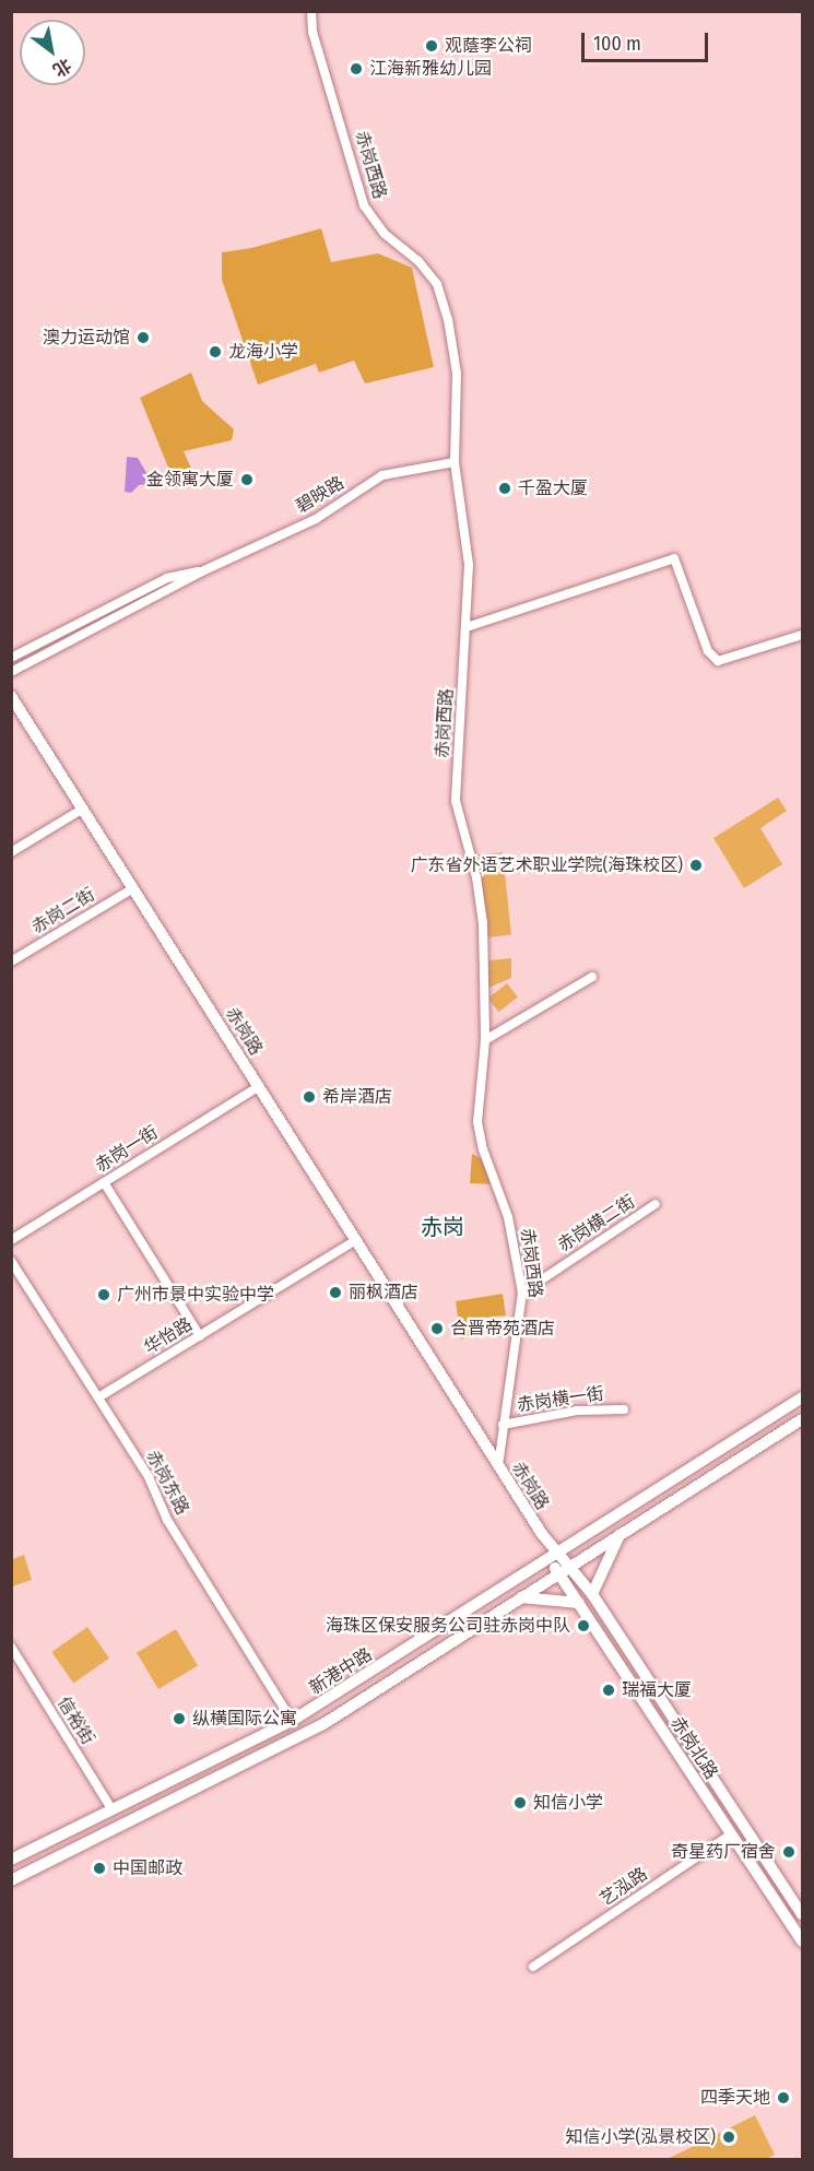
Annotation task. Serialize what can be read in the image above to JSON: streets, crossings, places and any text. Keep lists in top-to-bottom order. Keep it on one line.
{"streets":{"main road":["赤岗路","新港中路","赤岗北路"],"street":["赤岗西路","碧映路","赤岗二街","赤岗一街","赤岗横二街","华怡路","赤岗横一街","赤岗东路","信裕街","艺泓路"]},"crossings":[["赤岗西路","碧映路"],["赤岗西路","赤岗路"],["赤岗西路","赤岗横二街"],["赤岗西路","赤岗横一街"],["赤岗二街","赤岗路"],["赤岗路","赤岗一街"],["赤岗路","华怡路"],["赤岗路","新港中路"],["赤岗路","赤岗北路"],["华怡路","赤岗东路"],["赤岗东路","新港中路"],["新港中路","信裕街"],["新港中路","赤岗北路"],["赤岗北路","艺泓路"]],"districts":["赤岗"],"places":["观蔭李公祠","江海新雅幼儿园","澳力运动馆","龙海小学","金领寓大厦","千盈大厦","广东省外语艺术职业学院(海珠校区)","希岸酒店","丽枫酒店","广州市景中实验中学","合晋帝苑酒店","海珠区保安服务公司驻赤岗中队","瑞福大厦","纵横国际公寓","知信小学","奇星药厂宿舍","中国邮政","四季天地","知信小学(泓景校区)"],"scale_bar":"100 m","north":"bottom right"}
